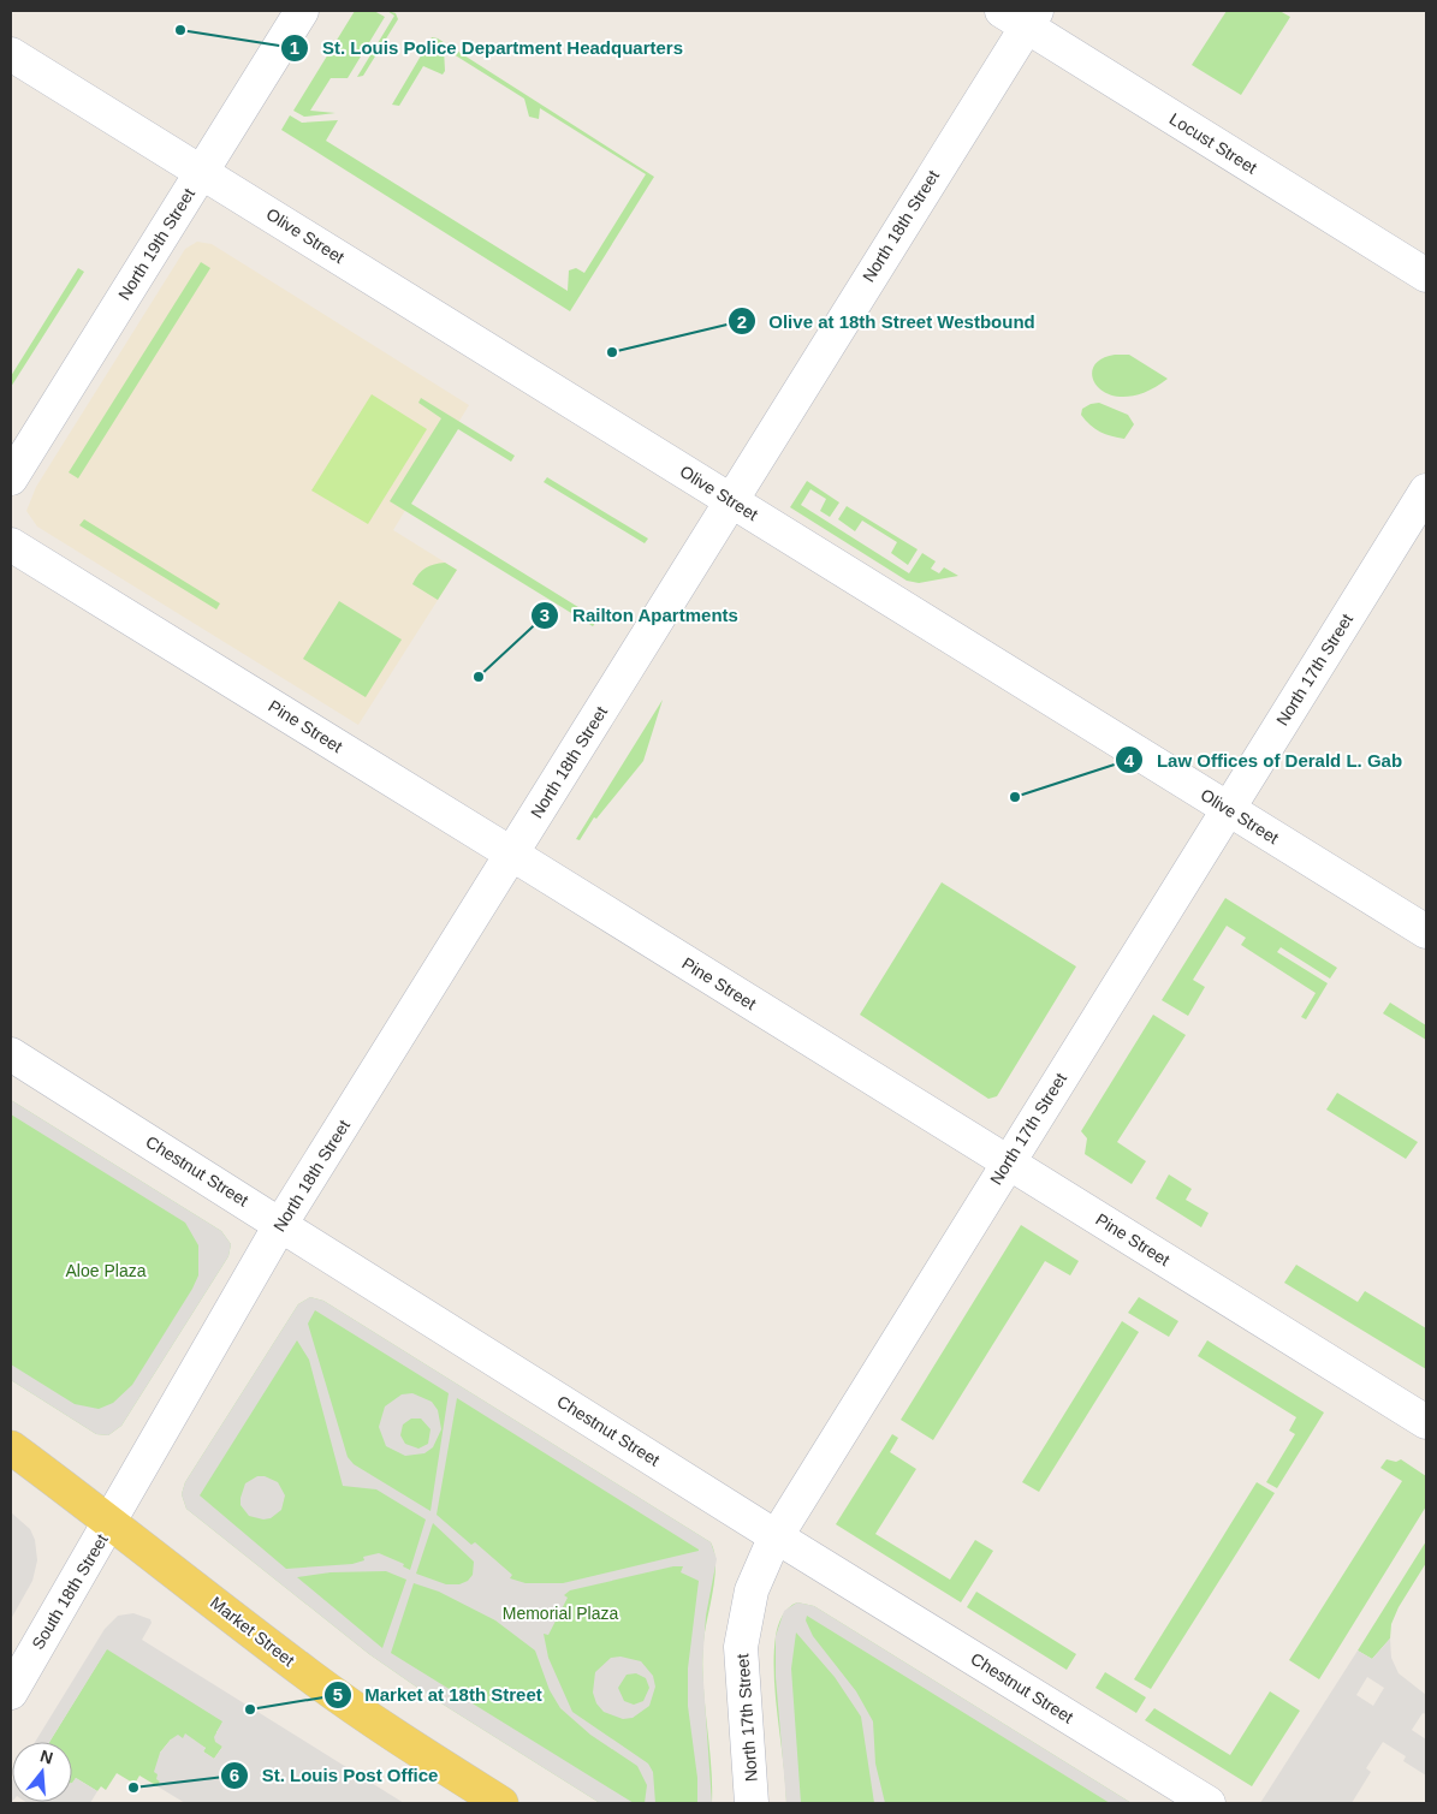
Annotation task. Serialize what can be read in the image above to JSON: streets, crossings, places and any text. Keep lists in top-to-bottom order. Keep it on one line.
{"streets":{"main road":["Market Street"],"street":["Locust Street","North 18th Street","Olive Street","North 19th Street","North 17th Street","Pine Street","Chestnut Street","South 18th Street"]},"crossings":[["Locust Street","North 18th Street"],["North 18th Street","Olive Street"],["North 18th Street","Pine Street"],["North 18th Street","Chestnut Street"],["North 18th Street","South 18th Street"],["North 18th Street","Market Street"],["Olive Street","North 19th Street"],["Olive Street","North 17th Street"],["North 17th Street","Pine Street"],["North 17th Street","Chestnut Street"],["South 18th Street","Market Street"]],"parks":["Aloe Plaza","Memorial Plaza"],"places":["St. Louis Police Department Headquarters","Olive at 18th Street Westbound","Railton Apartments","Law Offices of Derald L. Gab","Market at 18th Street","St. Louis Post Office"],"north":"top"}
